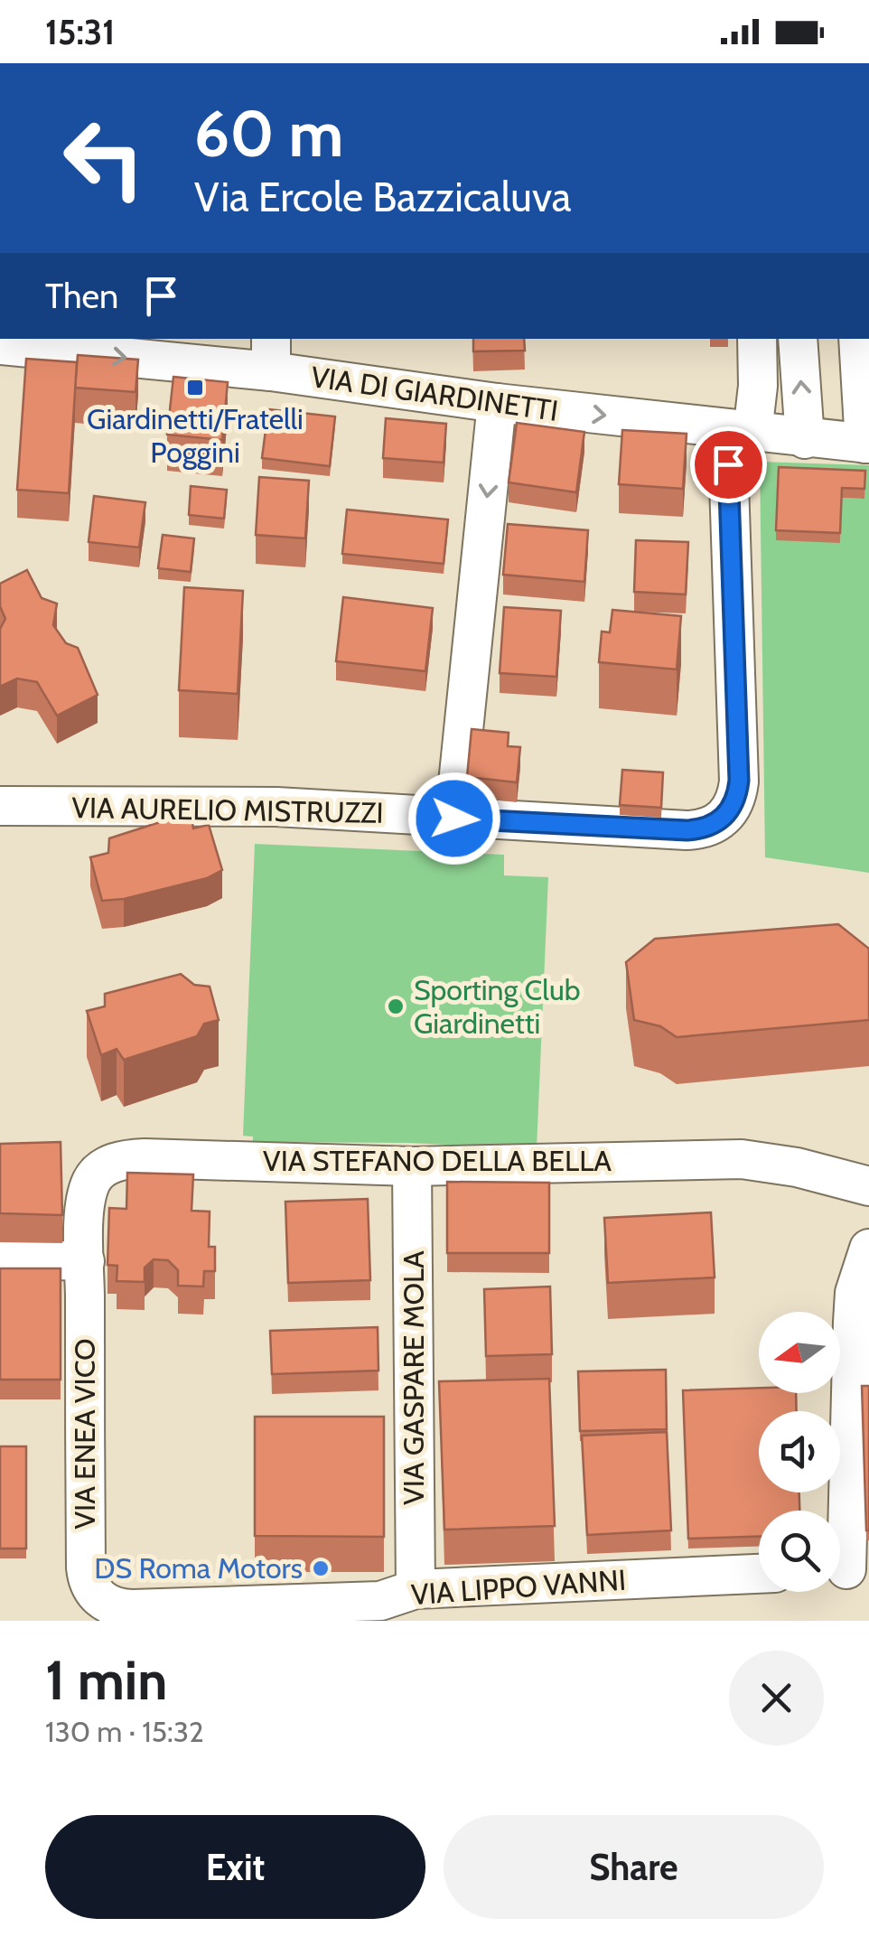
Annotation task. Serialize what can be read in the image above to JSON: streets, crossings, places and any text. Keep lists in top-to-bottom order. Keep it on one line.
{"streets":{"street":["VIA DI GIARDINETTI","VIA AURELIO MISTRUZZI","VIA STEFANO DELLA BELLA","VIA GASPARE MOLA","VIA ENEA VICO","VIA LIPPO VANNI"]},"crossings":[["VIA DI GIARDINETTI","VIA AURELIO MISTRUZZI"],["VIA STEFANO DELLA BELLA","VIA GASPARE MOLA"],["VIA STEFANO DELLA BELLA","VIA ENEA VICO"],["VIA GASPARE MOLA","VIA LIPPO VANNI"],["VIA ENEA VICO","VIA LIPPO VANNI"]],"one_way":["VIA DI GIARDINETTI"],"places":{"transit":["Giardinetti/Fratelli Poggini"],"other":["Sporting Club Giardinetti","DS Roma Motors"]},"north":"left","page":{"status":"15:31","turn":["60 m","Via Ercole Bazzicaluva"],"then":"Then","heading":["1 min","130 m · 15:32"],"buttons":["Exit","Share"]}}
